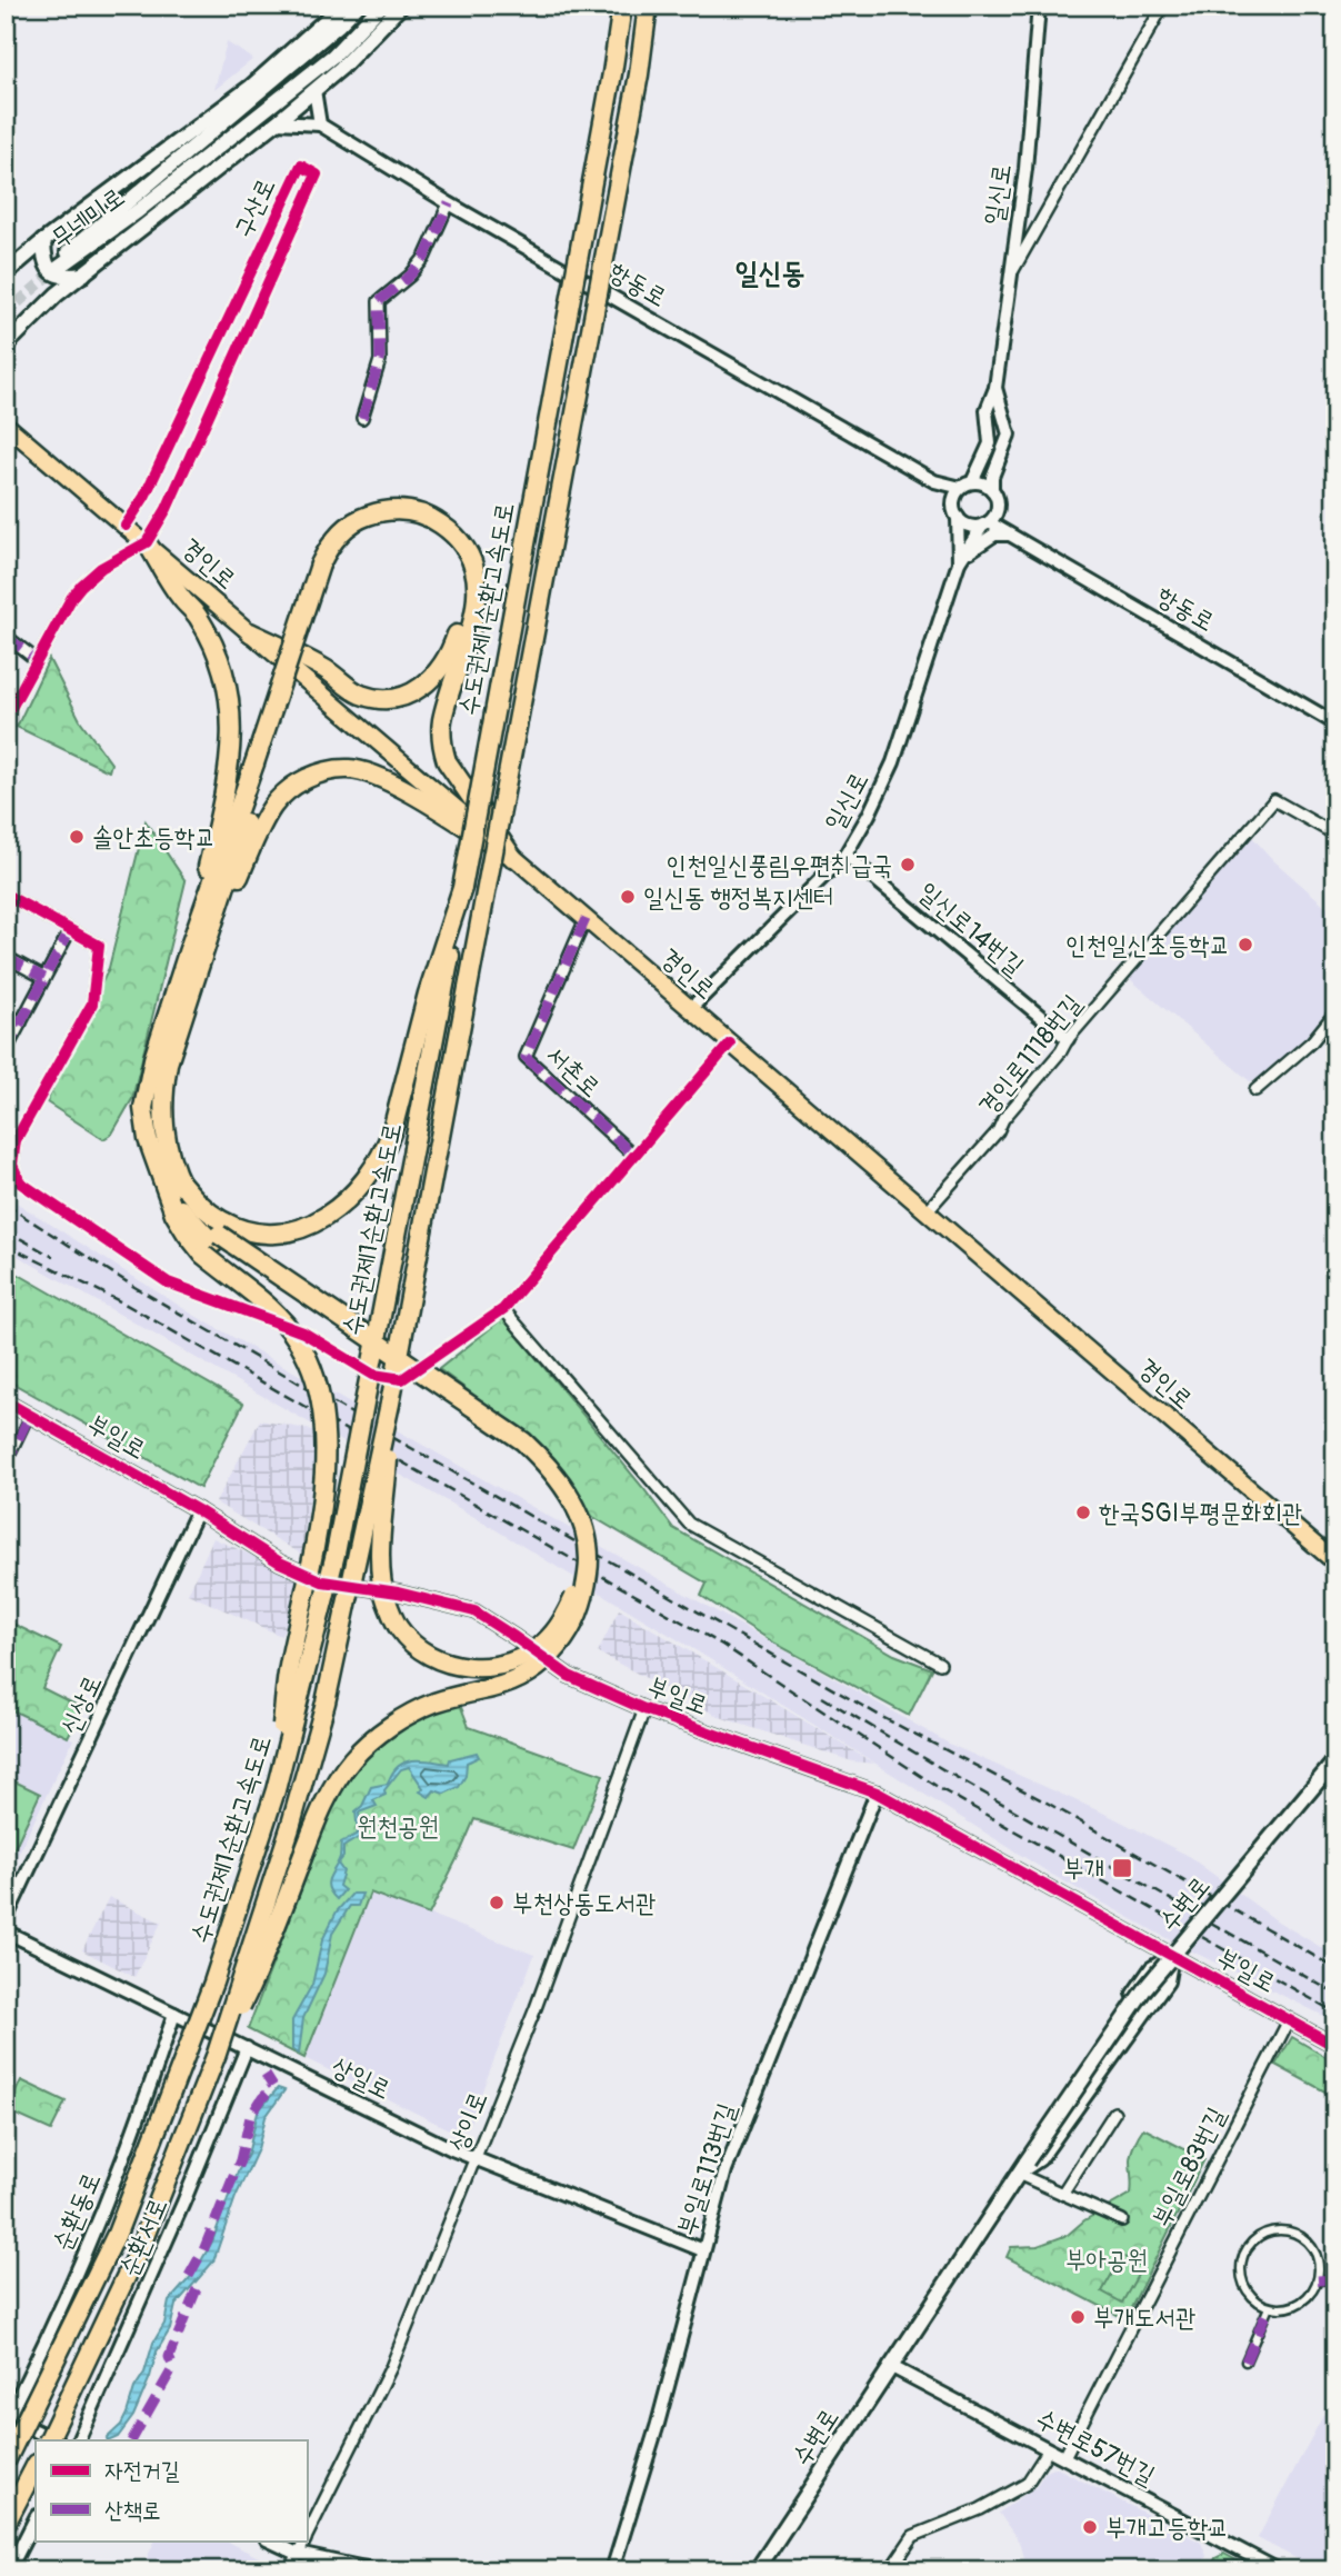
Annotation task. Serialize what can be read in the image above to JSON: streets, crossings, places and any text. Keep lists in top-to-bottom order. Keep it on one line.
{"streets":{"highway":["수도권제1순환고속도로"],"main road":["무네미로","경인로","수변로"],"street":["일신로","구산로","항동로","일신로14번길","경인로1118번길","서촌로","부일로","신상로","상일로","상이로","부일로83번길","부일로113번길","순환동로","순환서로","수변로57번길"]},"crossings":[["일신로","항동로"],["일신로","경인로"],["일신로","일신로14번길"],["구산로","경인로"],["경인로","경인로1118번길"],["경인로","서촌로"],["일신로14번길","경인로1118번길"],["부일로","신상로"],["부일로","수변로"],["부일로","상이로"],["부일로","부일로83번길"],["부일로","부일로113번길"],["수변로","수변로57번길"],["상일로","상이로"],["상일로","부일로113번길"],["상일로","순환동로"],["상일로","순환서로"],["부일로83번길","수변로57번길"]],"districts":["일신동"],"parks":["원천공원","부아공원"],"places":{"other":["솔안초등학교","인천일신풍림우편취급국","일신동 행정복지센터","인천일신초등학교","한국SGI부평문화회관","부천상동도서관","부개도서관","부개고등학교"],"transit":["부개"]},"legend":["자전거길","산책로"]}
